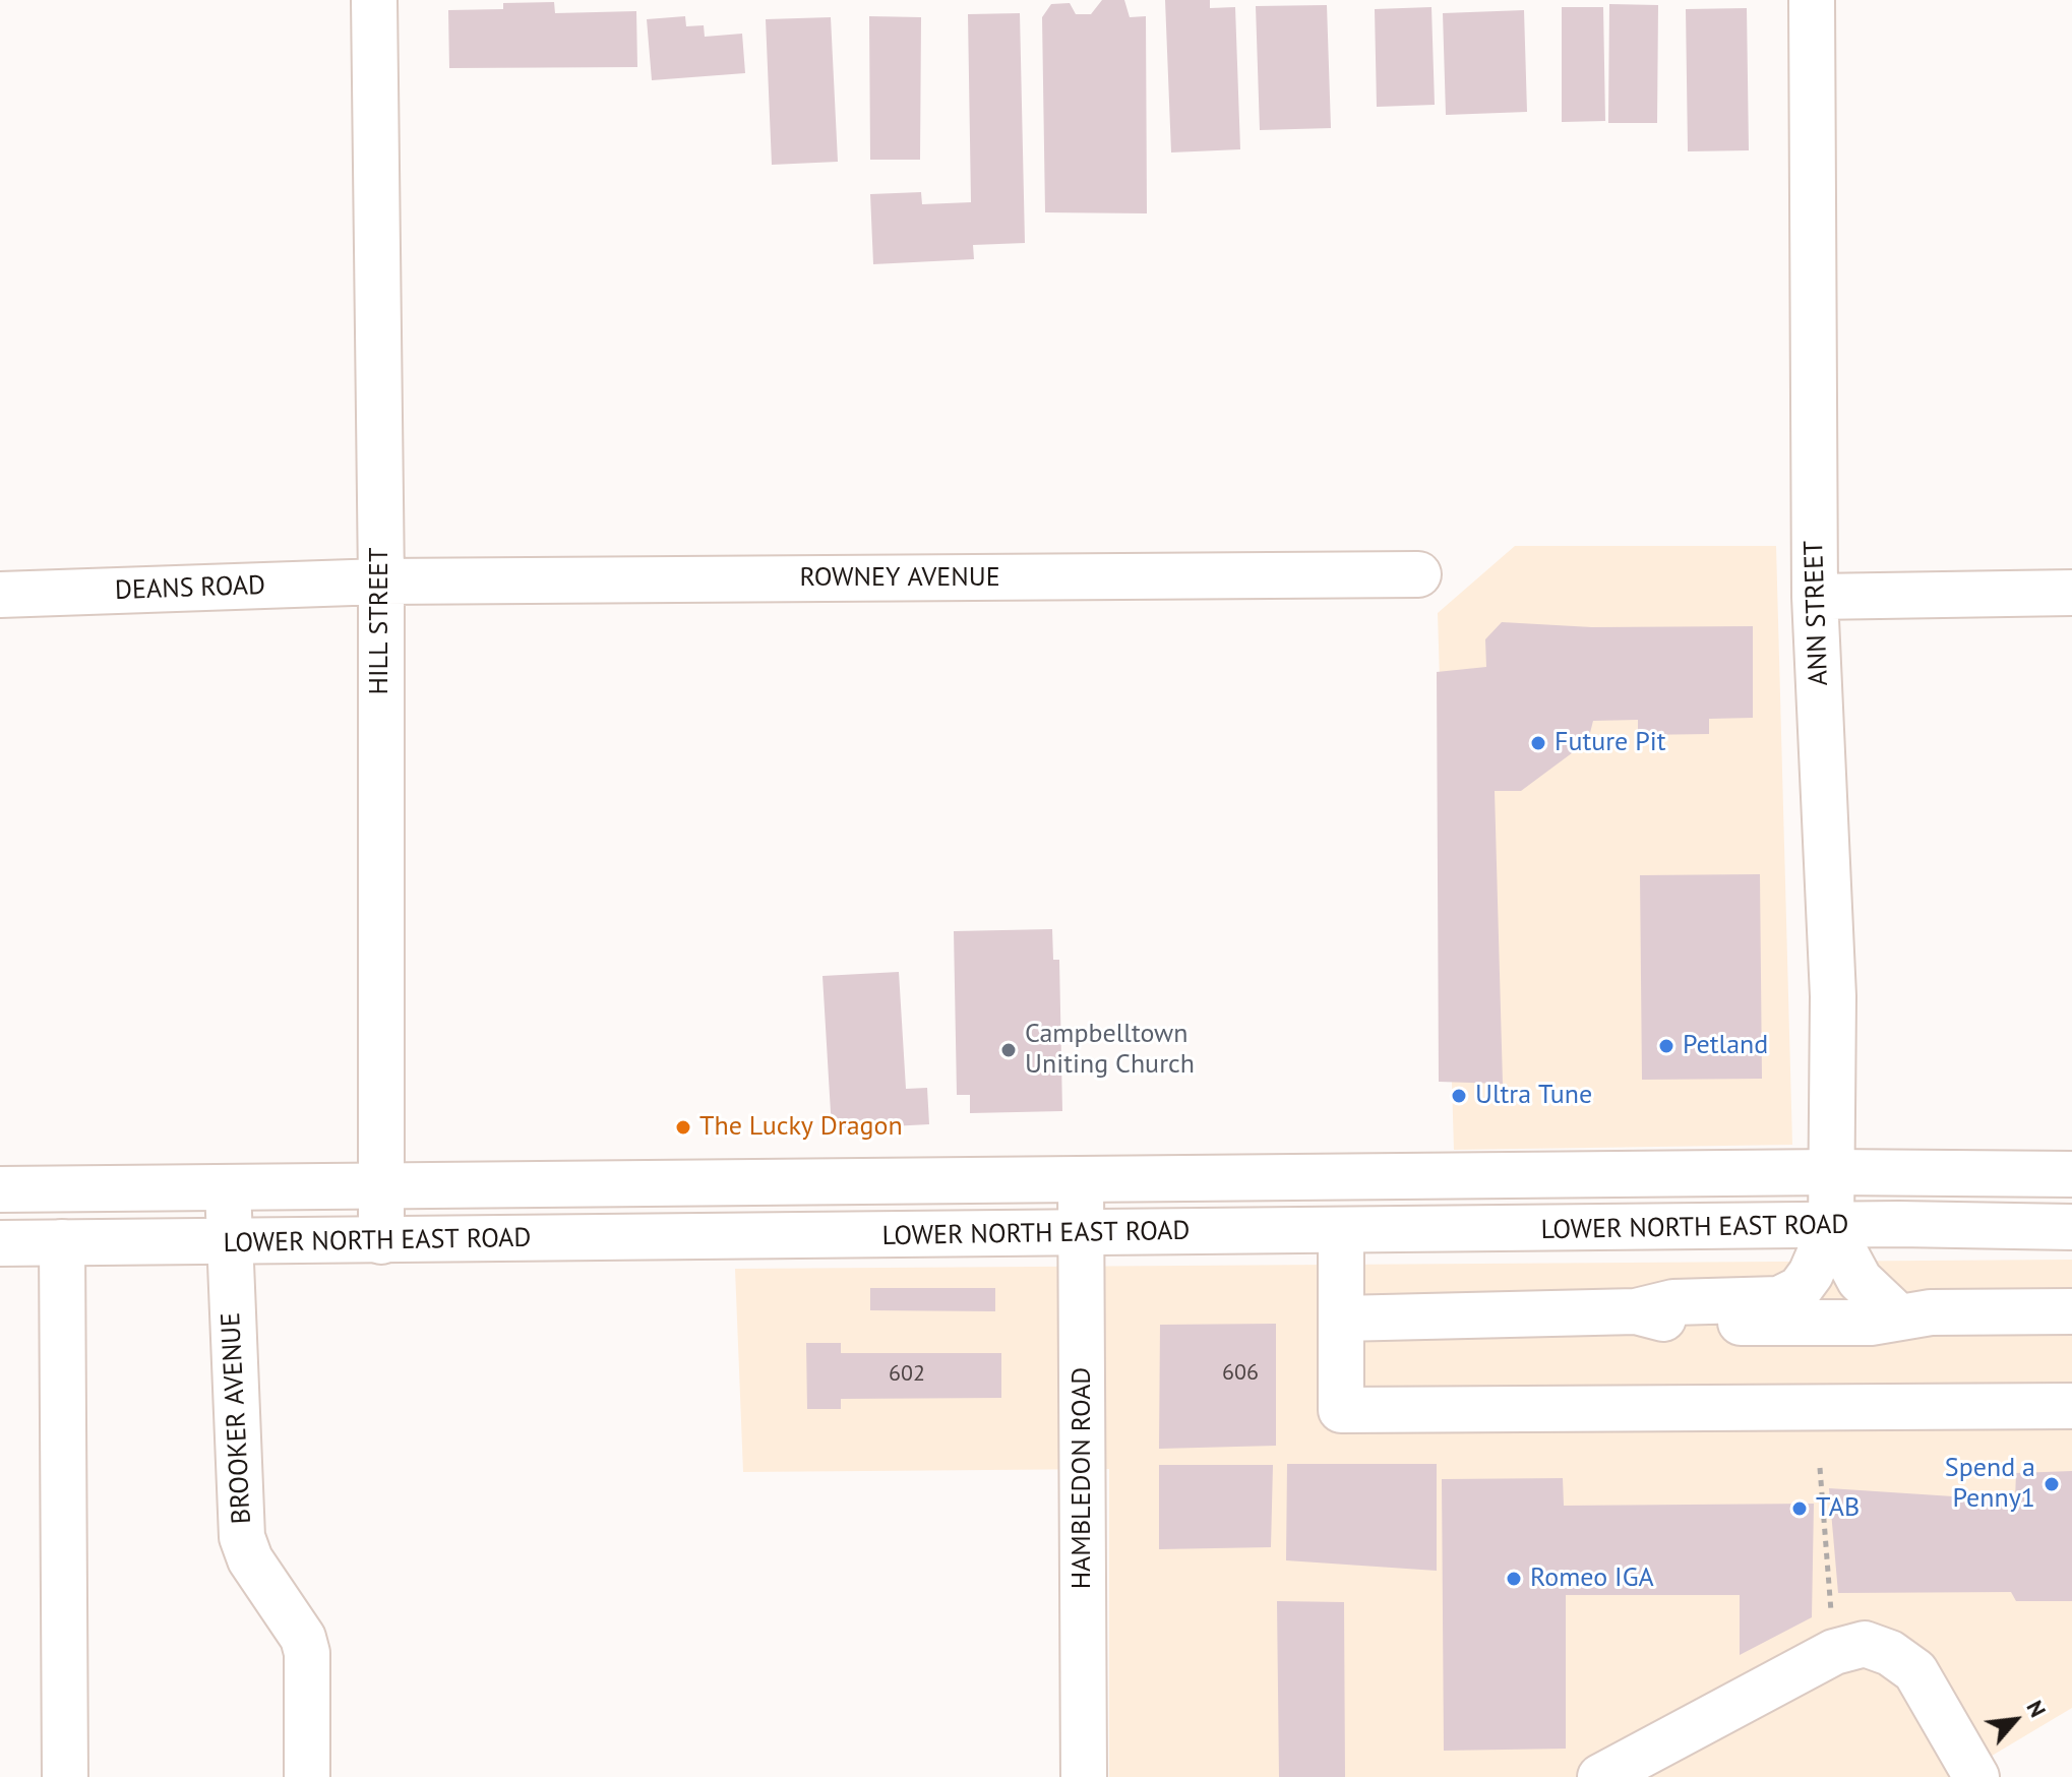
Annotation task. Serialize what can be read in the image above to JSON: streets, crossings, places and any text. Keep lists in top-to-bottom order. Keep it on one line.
{"streets":{"street":["ROWNEY AVENUE","DEANS ROAD","ANN STREET","HILL STREET","LOWER NORTH EAST ROAD","BROOKER AVENUE","HAMBLEDON ROAD"]},"crossings":[["ROWNEY AVENUE","DEANS ROAD"],["ROWNEY AVENUE","HILL STREET"],["DEANS ROAD","HILL STREET"],["ANN STREET","LOWER NORTH EAST ROAD"],["HILL STREET","LOWER NORTH EAST ROAD"],["LOWER NORTH EAST ROAD","BROOKER AVENUE"],["LOWER NORTH EAST ROAD","HAMBLEDON ROAD"]],"places":["Future Pit","Petland","Campbelltown Uniting Church","Ultra Tune","The Lucky Dragon","Spend a Penny1","TAB","Romeo IGA"],"house_numbers":["606","602"],"north":"top right"}
